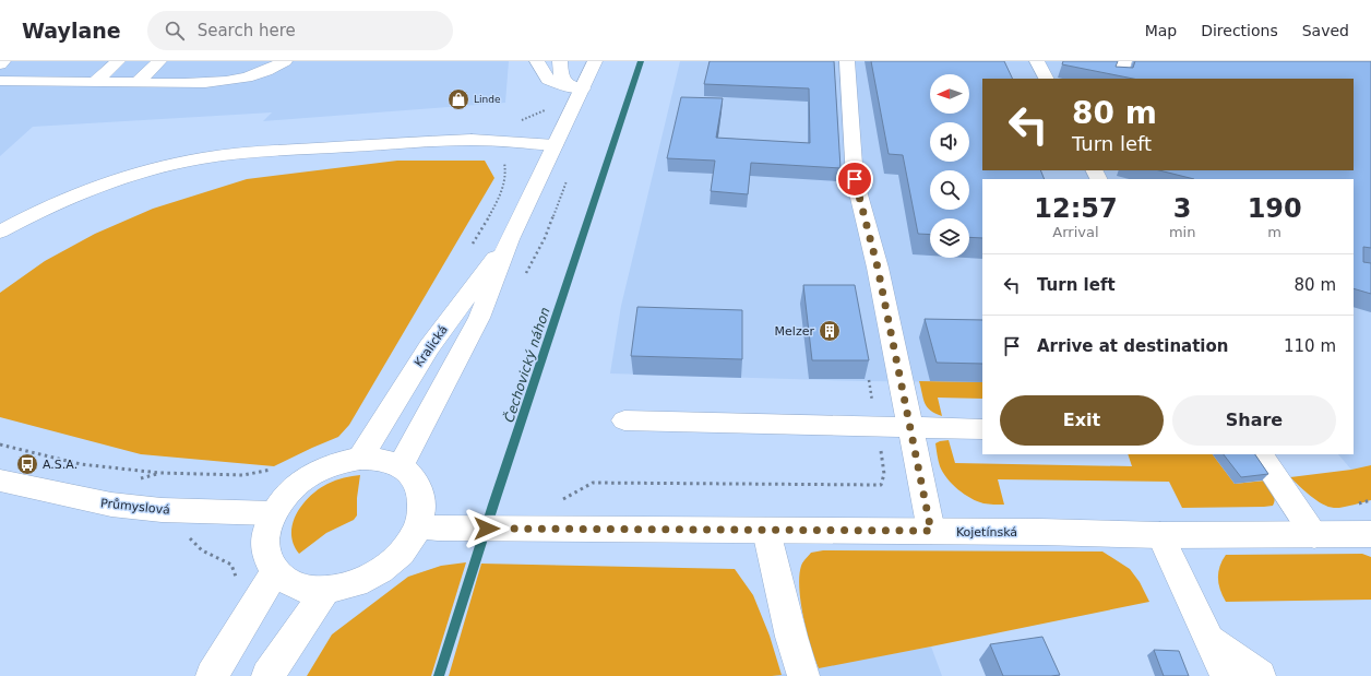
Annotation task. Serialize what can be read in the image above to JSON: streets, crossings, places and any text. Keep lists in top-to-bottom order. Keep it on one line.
{"streets":{"main road":["Kralická","Průmyslová","Kojetínská"]},"crossings":[["Kralická","Průmyslová"],["Kralická","Kojetínská"],["Průmyslová","Kojetínská"]],"water":["Čechovický náhon"],"places":{"shop":["Linde"],"building":["Melzer"],"bus stop":["A.S.A."]},"north":"left","page":{"header":"Waylane","search":"Search here","nav":["Map","Directions","Saved"],"turn":["80 m","Turn left"],"eta":["12:57","Arrival","3","min","190","m"],"list":[{"name":"Turn left","value":"80 m"},{"name":"Arrive at destination","value":"110 m"}],"buttons":["Exit","Share"]}}
